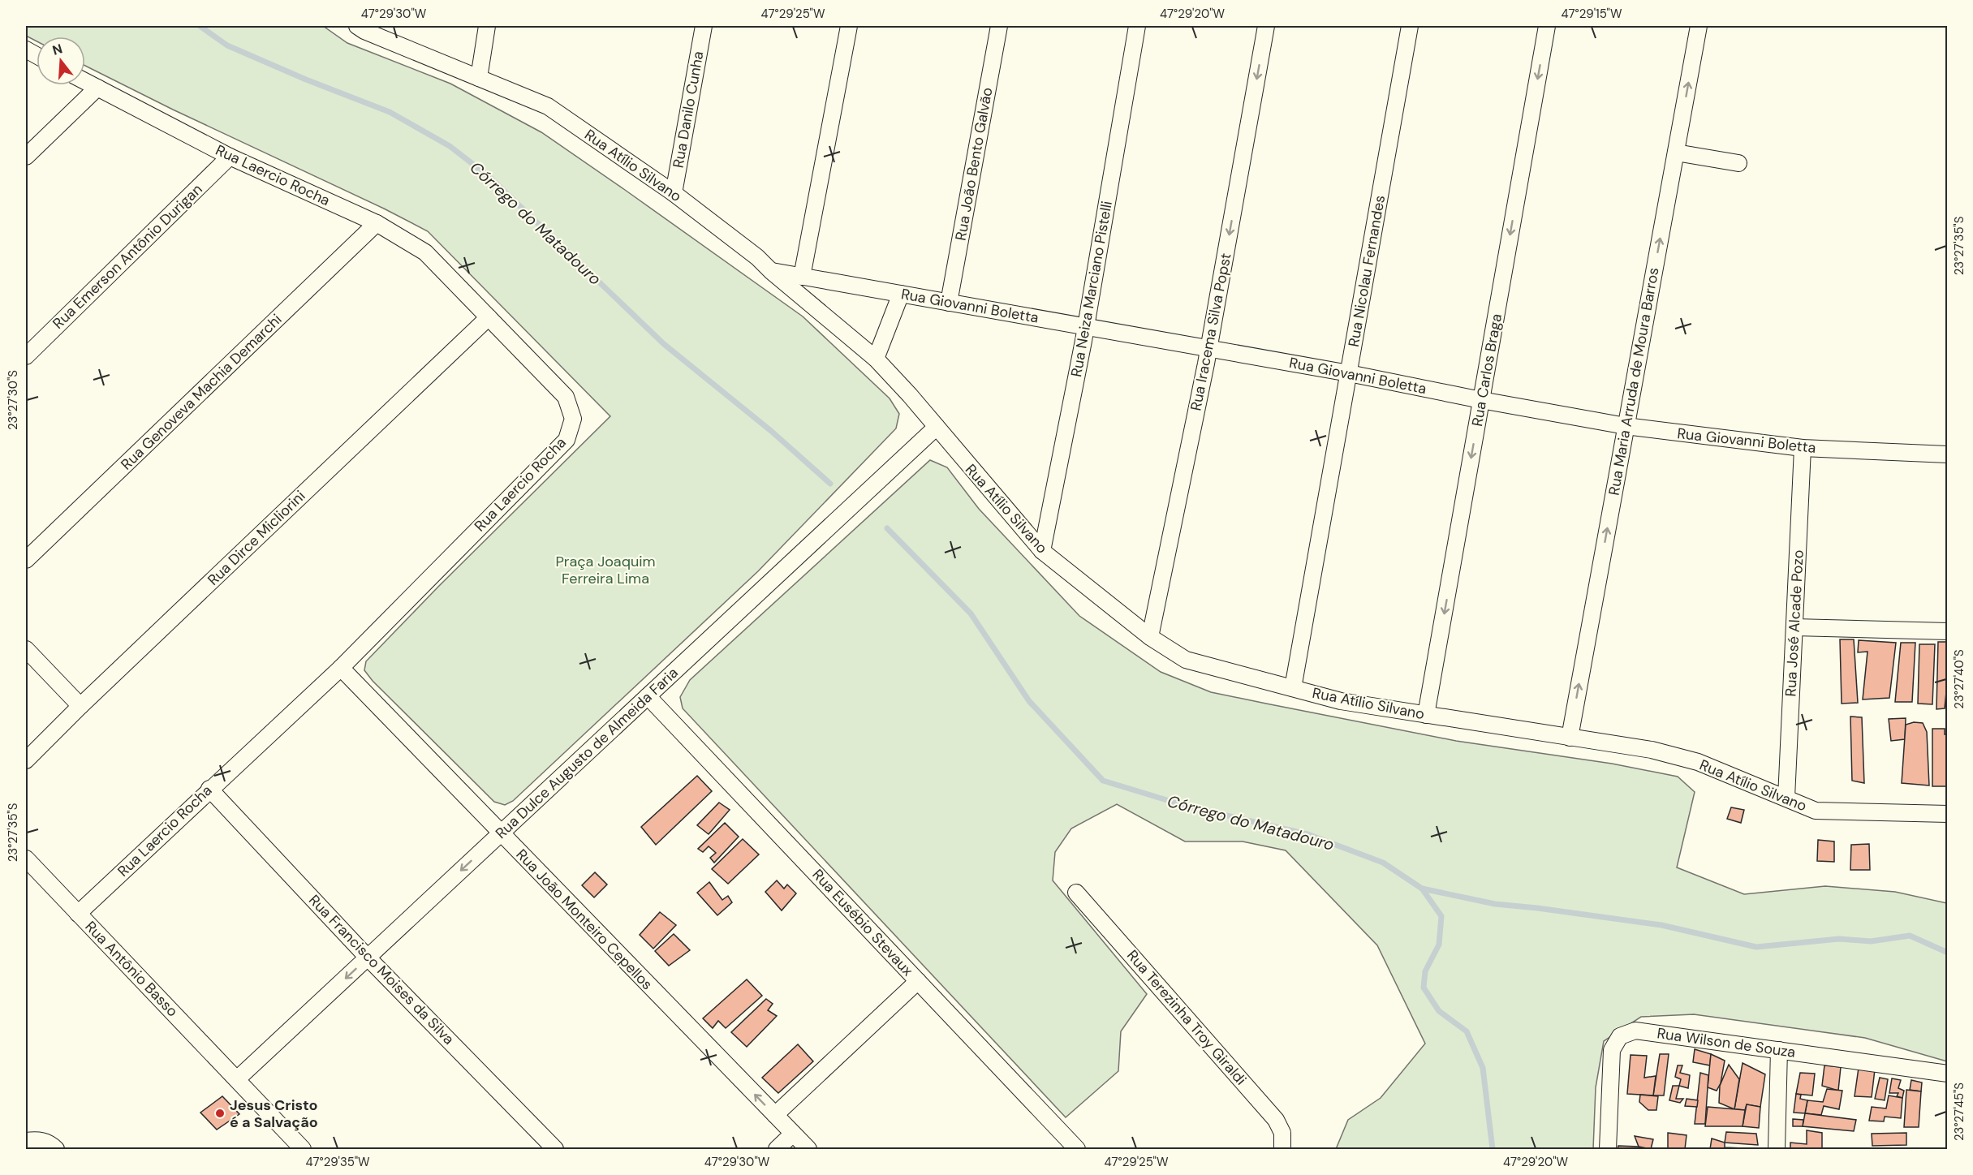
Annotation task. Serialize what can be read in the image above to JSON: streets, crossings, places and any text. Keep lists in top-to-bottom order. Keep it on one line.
{"streets":{"street":["Rua Danilo Cunha","Rua João Bento Galvão","Rua Atílio Silvano","Rua Laercio Rocha","Rua Emerson Antônio Durigan","Rua Nicolau Fernandes","Rua Neiza Marciano Pistelli","Rua Giovanni Boletta","Rua Iracema Silva Popst","Rua Carlos Braga","Rua Maria Arruda de Moura Barros","Rua Genoveva Machia Demarchi","Rua Dirce Micliorini","Rua José Alcade Pozo","Rua Dulce Augusto de Almeida Faria","Rua João Monteiro Cepellos","Rua Eusébio Stevaux","Rua Antônio Basso","Rua Francisco Moises da Silva","Rua Terezinha Troy Giraldi","Rua Wilson de Souza"]},"crossings":[["Rua Danilo Cunha","Rua Atílio Silvano"],["Rua João Bento Galvão","Rua Giovanni Boletta"],["Rua Atílio Silvano","Rua Nicolau Fernandes"],["Rua Atílio Silvano","Rua Neiza Marciano Pistelli"],["Rua Atílio Silvano","Rua Giovanni Boletta"],["Rua Atílio Silvano","Rua Iracema Silva Popst"],["Rua Atílio Silvano","Rua Carlos Braga"],["Rua Atílio Silvano","Rua Maria Arruda de Moura Barros"],["Rua Atílio Silvano","Rua José Alcade Pozo"],["Rua Atílio Silvano","Rua Dulce Augusto de Almeida Faria"],["Rua Laercio Rocha","Rua Emerson Antônio Durigan"],["Rua Laercio Rocha","Rua Genoveva Machia Demarchi"],["Rua Laercio Rocha","Rua Dirce Micliorini"],["Rua Laercio Rocha","Rua João Monteiro Cepellos"],["Rua Laercio Rocha","Rua Antônio Basso"],["Rua Laercio Rocha","Rua Francisco Moises da Silva"],["Rua Nicolau Fernandes","Rua Giovanni Boletta"],["Rua Neiza Marciano Pistelli","Rua Giovanni Boletta"],["Rua Giovanni Boletta","Rua Iracema Silva Popst"],["Rua Giovanni Boletta","Rua Carlos Braga"],["Rua Giovanni Boletta","Rua Maria Arruda de Moura Barros"],["Rua Giovanni Boletta","Rua José Alcade Pozo"],["Rua Dulce Augusto de Almeida Faria","Rua João Monteiro Cepellos"],["Rua Dulce Augusto de Almeida Faria","Rua Eusébio Stevaux"],["Rua Dulce Augusto de Almeida Faria","Rua Antônio Basso"],["Rua Dulce Augusto de Almeida Faria","Rua Francisco Moises da Silva"]],"one_way":["Rua Iracema Silva Popst","Rua Carlos Braga","Rua Maria Arruda de Moura Barros","Rua Dulce Augusto de Almeida Faria","Rua João Monteiro Cepellos"],"water":["Córrego do Matadouro"],"parks":["Praça Joaquim Ferreira Lima"],"places":["Jesus Cristo é a Salvação"],"north":"top","coordinates":["47°29'30\"W","47°29'25\"W","47°29'20\"W","47°29'15\"W","23°27'35\"S","23°27'30\"S","23°27'40\"S","23°27'45\"S","47°29'35\"W"]}
